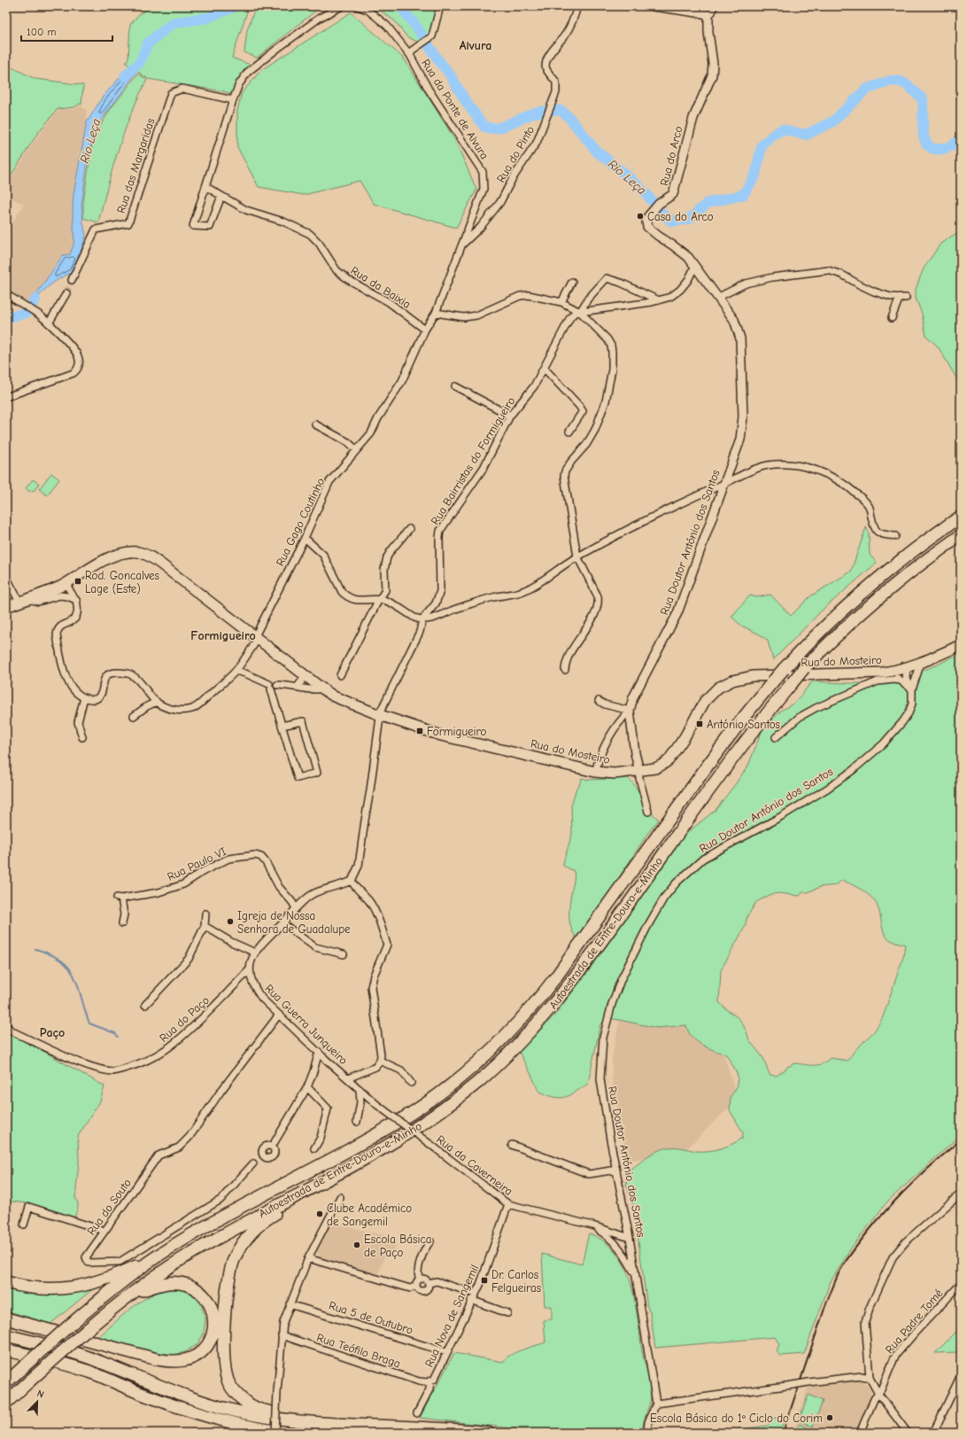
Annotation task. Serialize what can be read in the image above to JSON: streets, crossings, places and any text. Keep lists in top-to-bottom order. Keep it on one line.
{"streets":{"highway":["Autoestrada de Entre-Douro-e-Minho"],"main road":["Rua do Mosteiro"],"street":["Rua da Ponte de Alvura","Rua do Pinto","Rua do Arco","Rua das Margaridas","Rua da Baixia","Rua Bairristas do Formigueiro","Rua Gago Coutinho","Rua Doutor António dos Santos","Rua Paulo VI","Rua do Paço","Rua Guerra Junqueiro","Rua da Caverneira","Rua do Souto","Rua Nova de Sangemil","Rua 5 de Outubro","Rua Padre Tomé","Rua Teófilo Braga"]},"crossings":[["Rua da Ponte de Alvura","Rua do Pinto"],["Rua da Ponte de Alvura","Rua da Baixia"],["Rua da Ponte de Alvura","Rua Gago Coutinho"],["Rua do Arco","Rua Doutor António dos Santos"],["Rua da Baixia","Rua Gago Coutinho"],["Rua Bairristas do Formigueiro","Rua do Mosteiro"],["Rua Gago Coutinho","Rua do Mosteiro"],["Rua Doutor António dos Santos","Rua do Mosteiro"],["Rua Doutor António dos Santos","Rua da Caverneira"],["Rua do Paço","Rua Guerra Junqueiro"],["Rua Guerra Junqueiro","Rua da Caverneira"],["Rua Guerra Junqueiro","Rua do Souto"],["Rua da Caverneira","Rua Nova de Sangemil"],["Rua Nova de Sangemil","Rua 5 de Outubro"],["Rua Nova de Sangemil","Rua Teófilo Braga"]],"districts":["Alvura","Formigueiro","Paço"],"water":["Rio Leça"],"places":{"other":["Casa do Arco","Igreja de Nossa Senhora de Guadalupe","Clube Académico de Sangemil","Escola Básica de Paço","Escola Básica do 1º Ciclo do Corim"],"transit":["Rod. Goncalves Lage (Este)","António Santos","Formigueiro","Dr. Carlos Felgueiras"]},"scale_bar":"100 m","north":"top right"}
